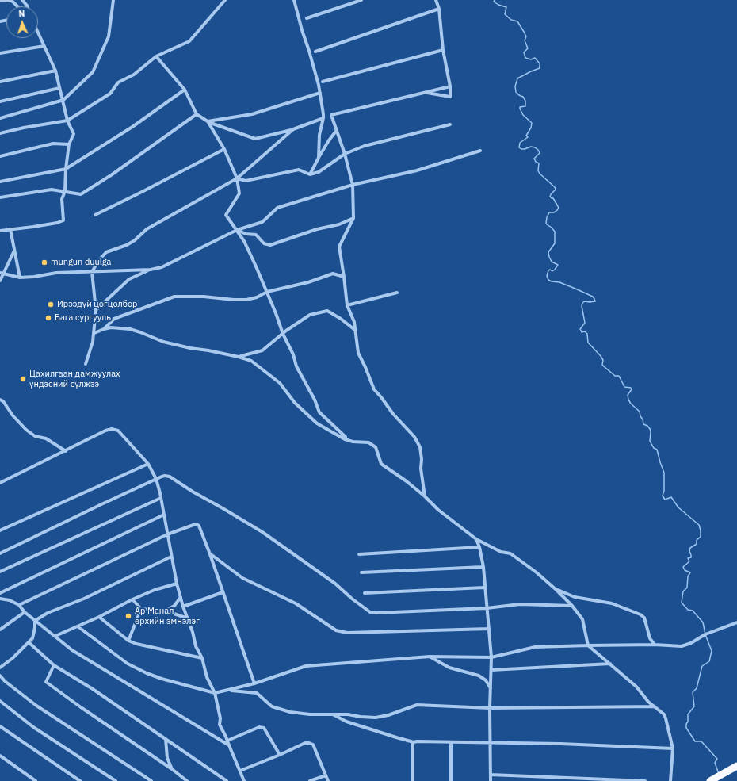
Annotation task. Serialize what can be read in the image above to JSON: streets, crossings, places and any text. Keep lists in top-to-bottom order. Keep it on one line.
{"places":["mungun duulga","Ирээдүй цогцолбор","Бага сургууль","Цахилгаан дамжуулах үндэсний сүлжээ","Ар Манал өрхийн эмнэлэг"],"north":"top"}
